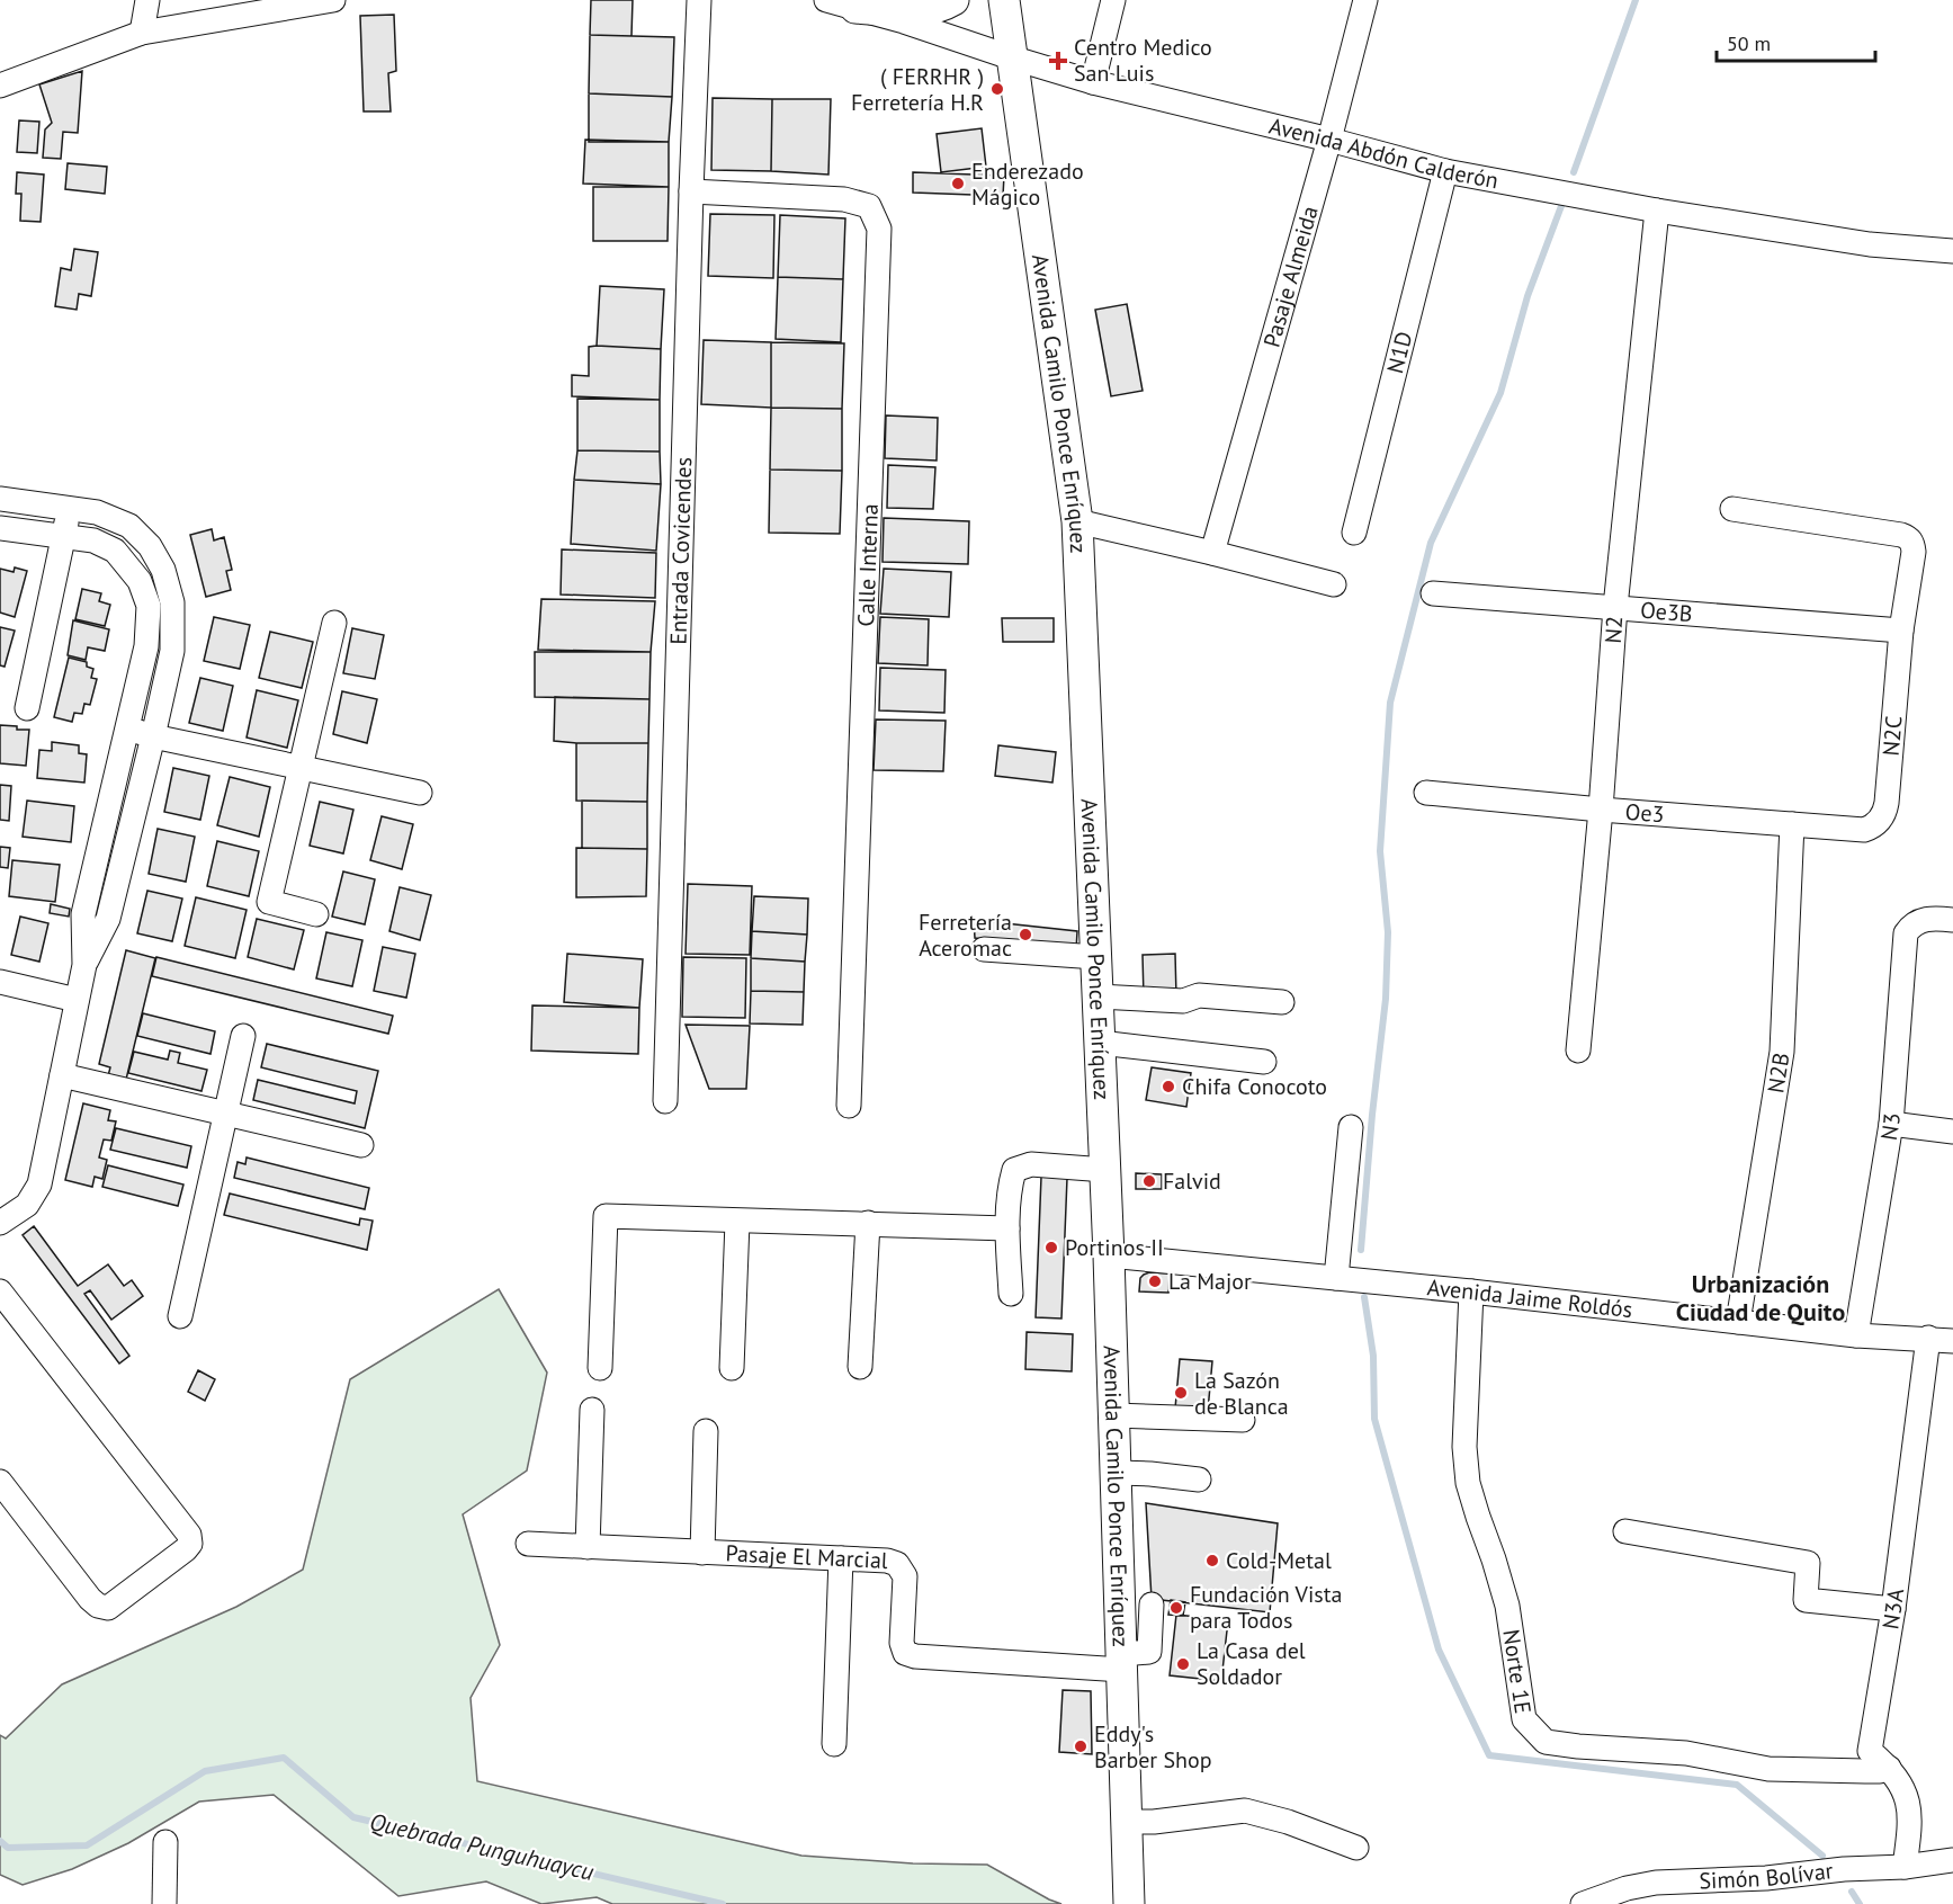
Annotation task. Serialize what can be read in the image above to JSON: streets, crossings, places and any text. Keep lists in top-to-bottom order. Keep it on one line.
{"streets":{"main road":["Avenida Camilo Ponce Enríquez"],"street":["Avenida Abdón Calderón","Pasaje Almeida","N1D","Entrada Covicendes","Calle Interna","Oe3B","N2","N2C","Oe3","N2B","N3","Avenida Jaime Roldós","Pasaje El Marcial","N3A","Norte 1E","Simón Bolívar"]},"crossings":[["Avenida Abdón Calderón","Pasaje Almeida"],["Avenida Abdón Calderón","N1D"],["Avenida Abdón Calderón","Avenida Camilo Ponce Enríquez"],["Avenida Abdón Calderón","N2"],["Avenida Camilo Ponce Enríquez","Avenida Jaime Roldós"],["Avenida Camilo Ponce Enríquez","Pasaje El Marcial"],["Entrada Covicendes","Calle Interna"],["Oe3B","N2"],["Oe3B","N2C"],["N2","Oe3"],["N2C","Oe3"],["Oe3","N2B"],["N2B","Avenida Jaime Roldós"],["N3","Avenida Jaime Roldós"],["Avenida Jaime Roldós","N3A"],["Avenida Jaime Roldós","Norte 1E"],["N3A","Norte 1E"],["N3A","Simón Bolívar"]],"districts":["Urbanización Ciudad de Quito"],"water":["Quebrada Punguhuaycu"],"places":{"health":["Centro Medico San Luis"],"other":["( FERRHR ) Ferretería H.R","Enderezado Mágico","Ferretería Aceromac","Chifa Conocoto","Falvid","Portinos II","La Major","La Sazón de Blanca","Cold-Metal","Fundación Vista para Todos","La Casa del Soldador","Eddy's Barber Shop"]},"scale_bar":"50 m"}
